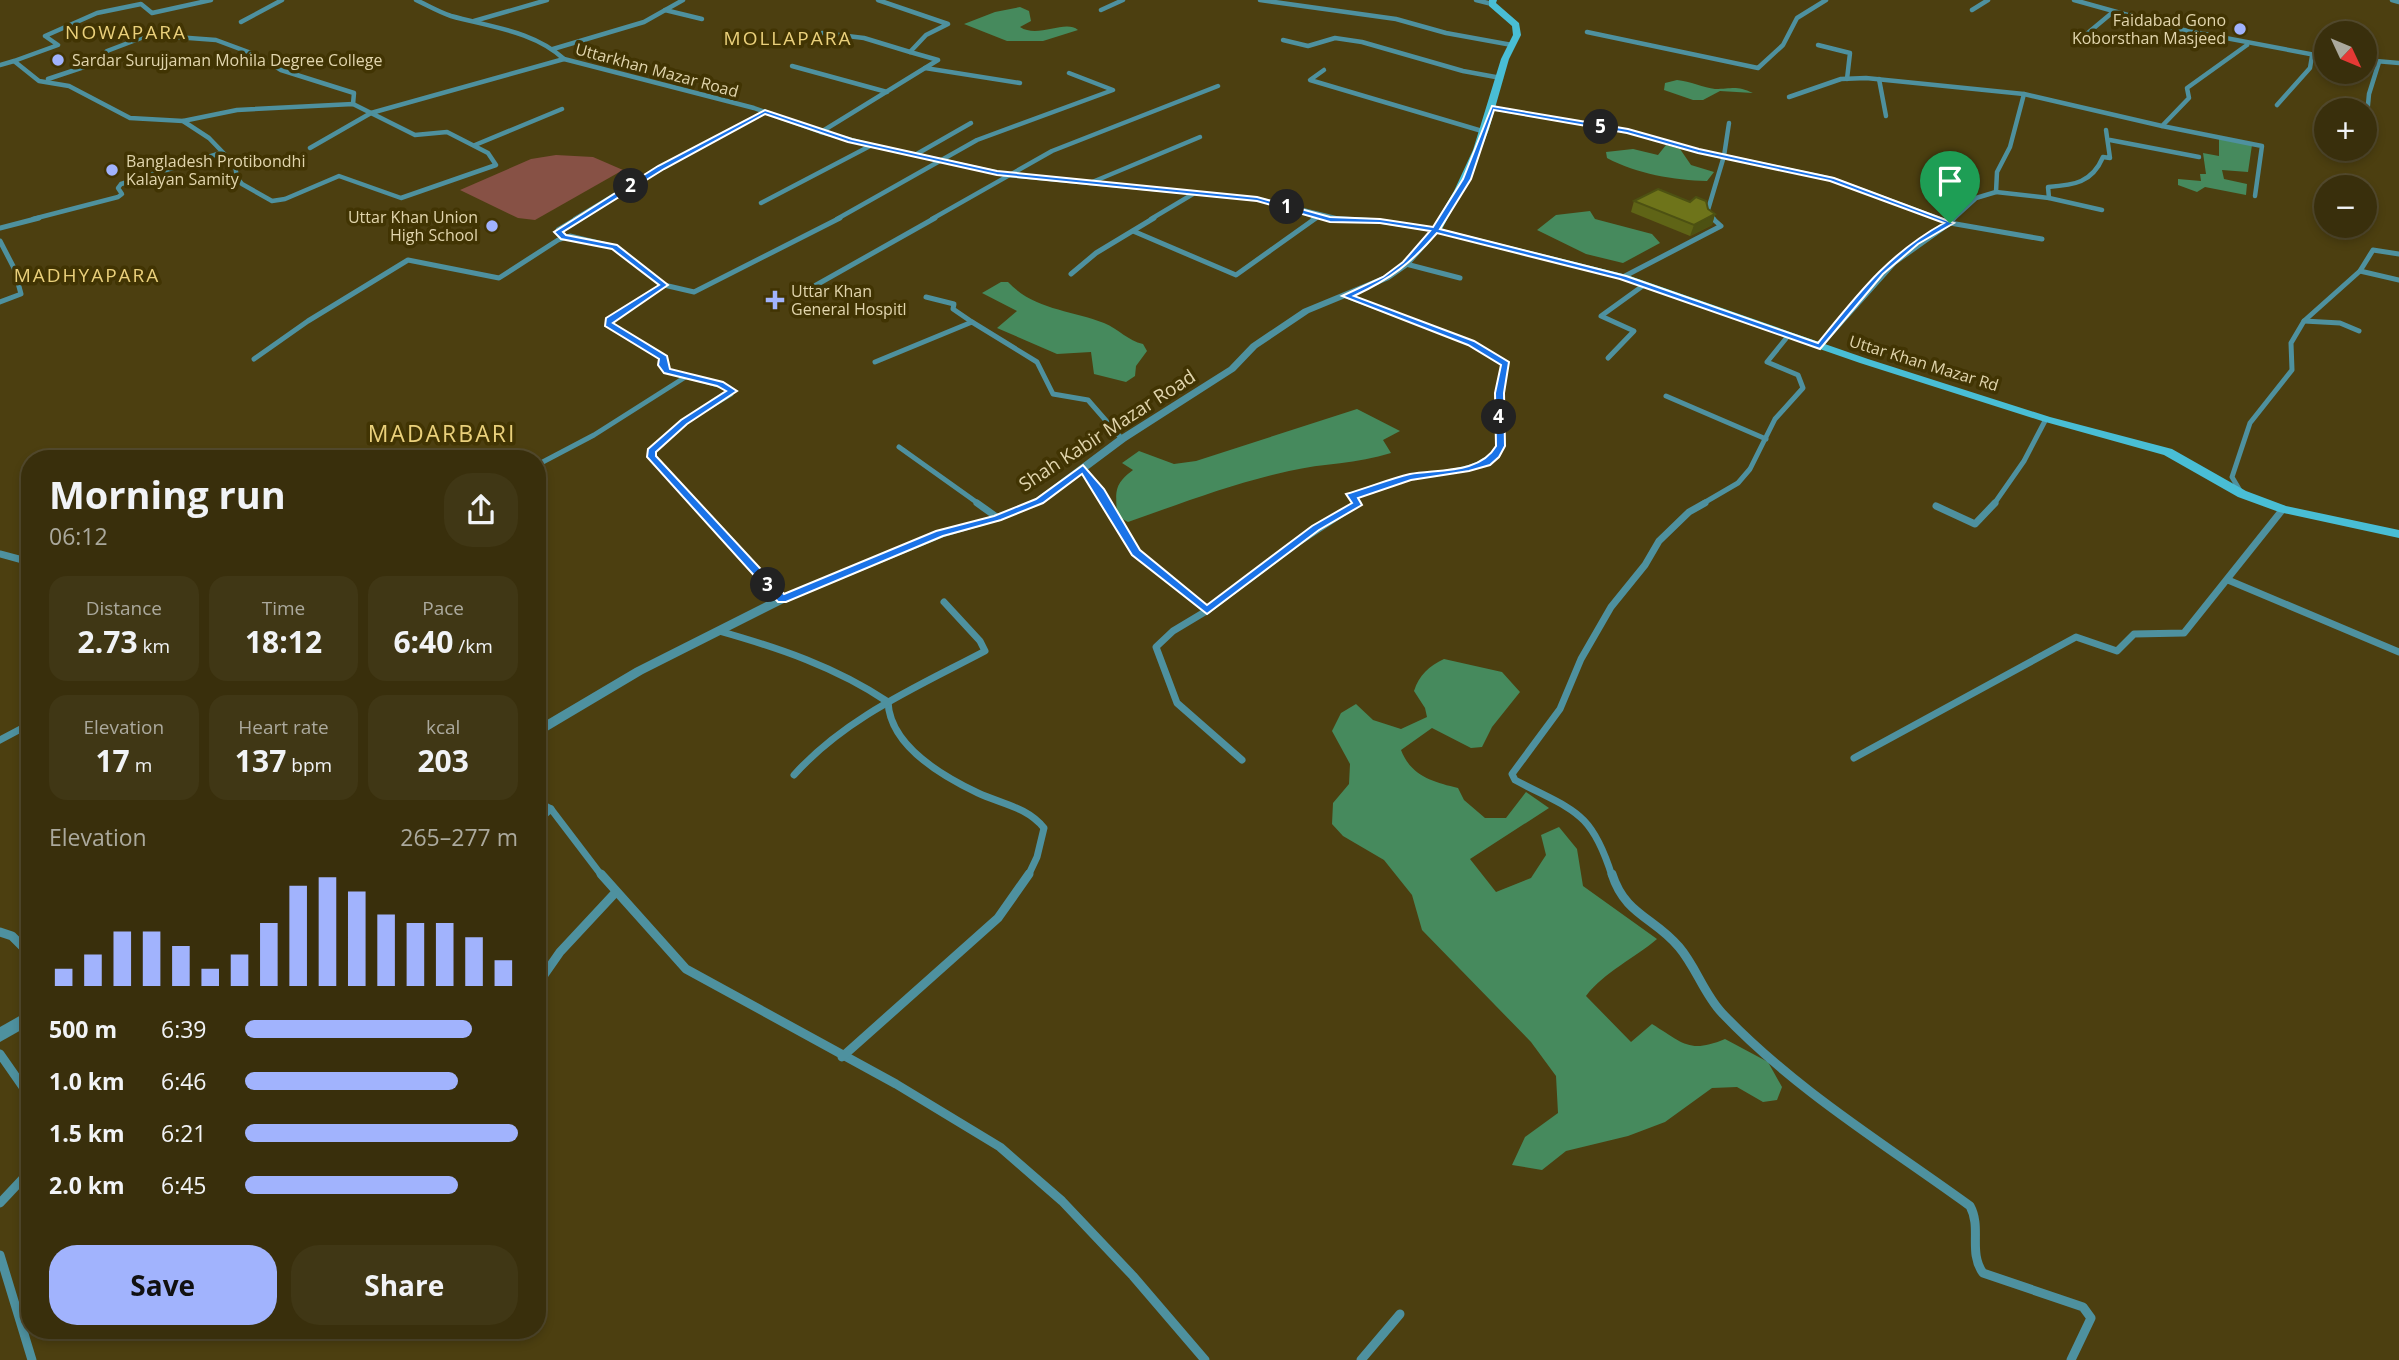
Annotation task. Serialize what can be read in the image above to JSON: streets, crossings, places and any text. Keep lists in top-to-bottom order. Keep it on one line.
{"streets":{"main road":["Uttar Khan Mazar Rd","Shah Kabir Mazar Road"],"street":["Uttarkhan Mazar Road"]},"crossings":[["Uttarkhan Mazar Road","Uttar Khan Mazar Rd"],["Uttarkhan Mazar Road","Shah Kabir Mazar Road"],["Uttar Khan Mazar Rd","Shah Kabir Mazar Road"]],"districts":["NOWAPARA","MOLLAPARA","MADHYAPARA","MADARBARI"],"places":{"other":["Faidabad Gono Koborsthan Masjeed","Sardar Surujjaman Mohila Degree College","Bangladesh Protibondhi Kalayan Samity","Uttar Khan Union High School"],"health":["Uttar Khan General Hospitl"]},"north":"bottom right","page":{"map_buttons":["+","−"],"pins":["5","2","1","4","3"],"heading":["Morning run","06:12"],"stats":[["Distance","2.73 km"],["Time","18:12"],["Pace","6:40 /km"],["Elevation","17 m"],["Heart rate","137 bpm"],["kcal","203"]],"chart":["Elevation","265–277 m"],"list":[{"name":"500 m","note":"6:39"},{"name":"1.0 km","note":"6:46"},{"name":"1.5 km","note":"6:21"},{"name":"2.0 km","note":"6:45"}],"buttons":["Save","Share"]}}
